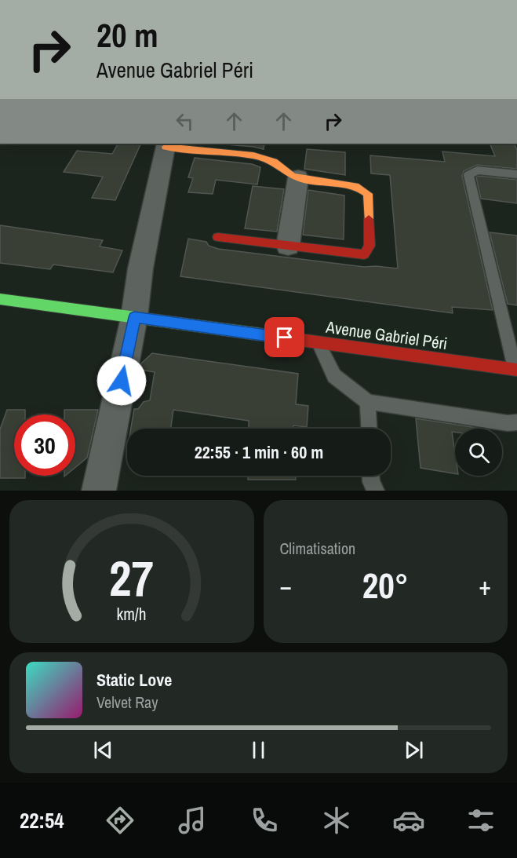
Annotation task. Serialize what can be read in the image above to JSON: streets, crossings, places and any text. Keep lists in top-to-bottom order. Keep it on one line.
{"streets":{"street":["Avenue Gabriel Péri"]},"page":{"turn":["20 m","Avenue Gabriel Péri"],"limit":"30","trip":"22:55 · 1 min · 60 m","tile":"Climatisation","heat":["−","20°","+"],"song":["Static Love","Velvet Ray"],"tabs":"22:54","gauge":["27","km/h"]}}
